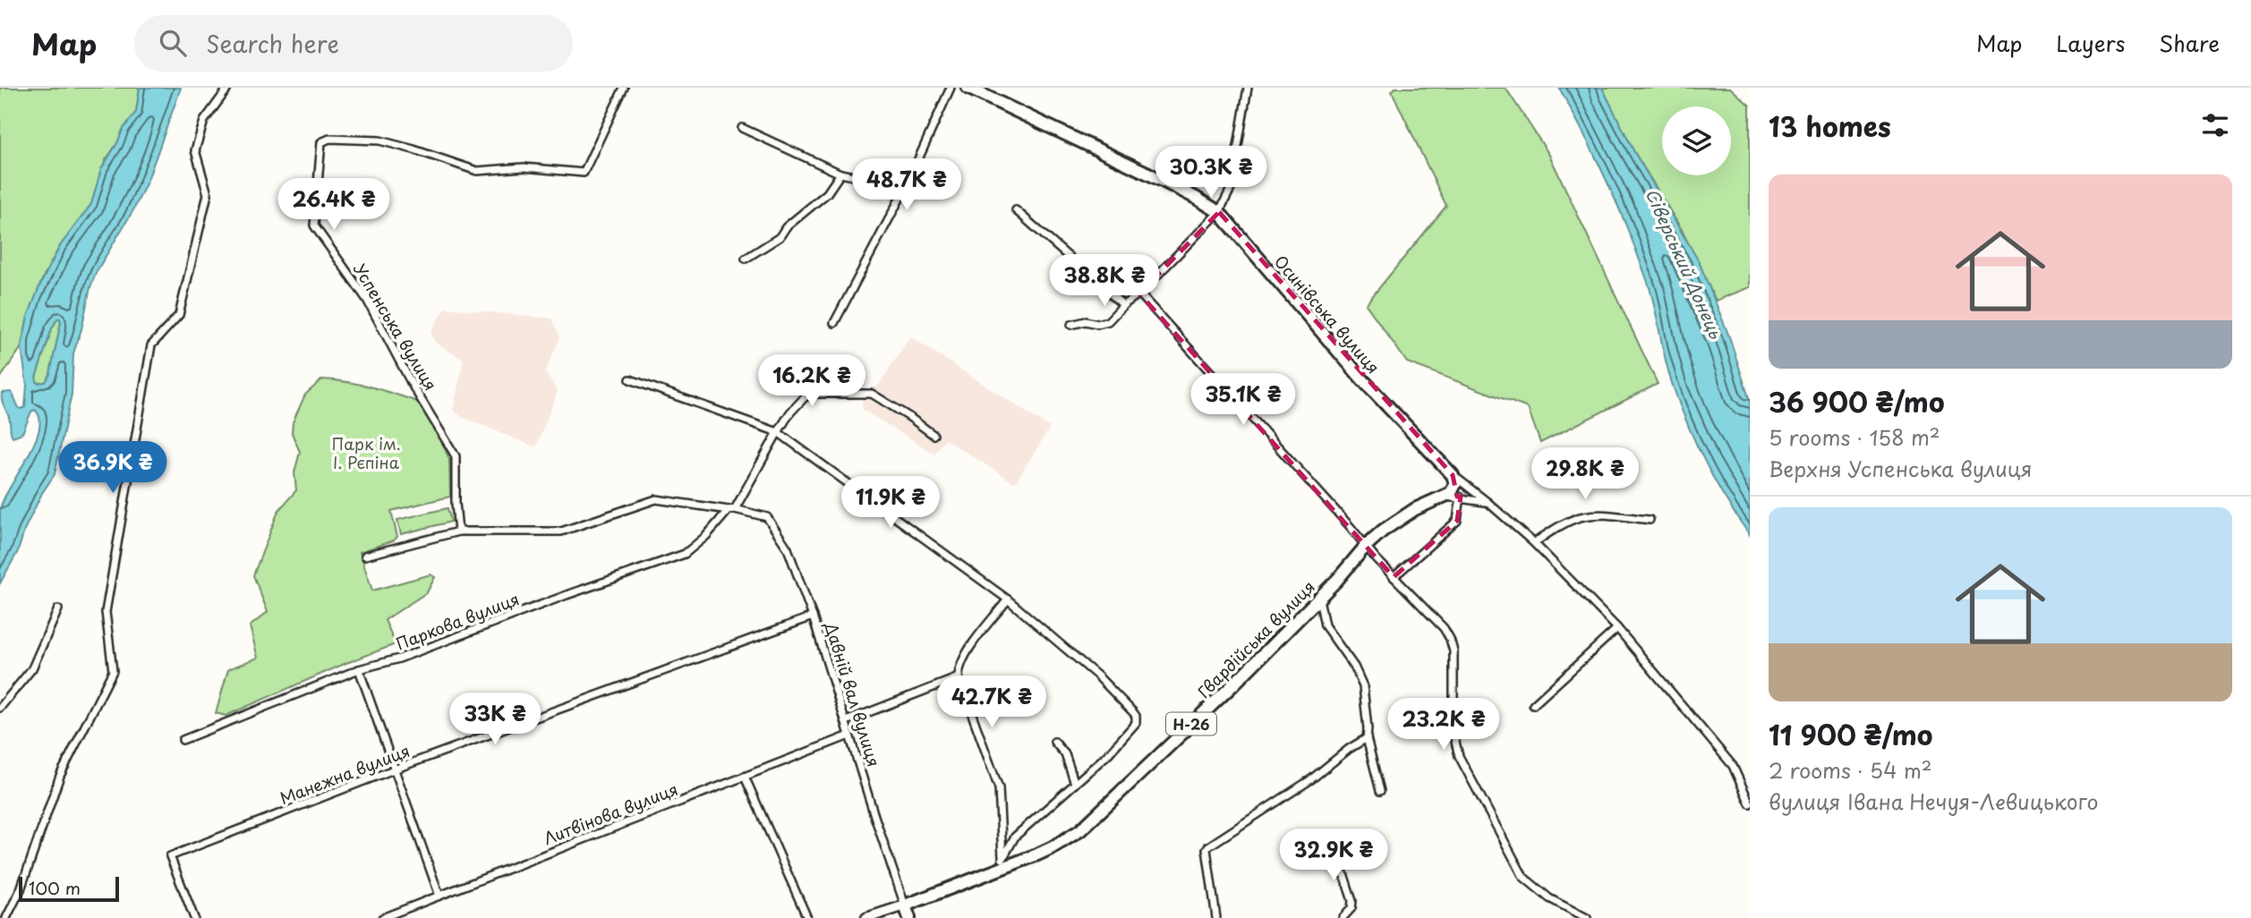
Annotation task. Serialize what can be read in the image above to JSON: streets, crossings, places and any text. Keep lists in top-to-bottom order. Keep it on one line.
{"streets":{"main road":["Осинівська вулиця","Гвардійська вулиця","Давній вал вулиця","Н-26"],"street":["Успенська вулиця","Паркова вулиця","Манежна вулиця","Литвінова вулиця"]},"crossings":[["Успенська вулиця","Давній вал вулиця"],["Паркова вулиця","Давній вал вулиця"],["Гвардійська вулиця","Давній вал вулиця"],["Давній вал вулиця","Манежна вулиця"],["Давній вал вулиця","Литвінова вулиця"]],"water":["Сіверський Донець"],"parks":["Парк ім. І. Рєпіна"],"scale_bar":"100 m","page":{"header":"Map","search":"Search here","nav":["Map","Layers","Share"],"heading":"13 homes","price":["30.3K ₴","48.7K ₴","26.4K ₴","38.8K ₴","16.2K ₴","35.1K ₴","36.9K ₴","29.8K ₴","11.9K ₴","42.7K ₴","33K ₴","23.2K ₴","32.9K ₴"],"list":[{"name":"36 900 ₴/mo","note":"5 rooms · 158 m² · Верхня Успенська вулиця"},{"name":"11 900 ₴/mo","note":"2 rooms · 54 m² · вулиця Івана Нечуя-Левицького"}],"scale":"100 m"}}
